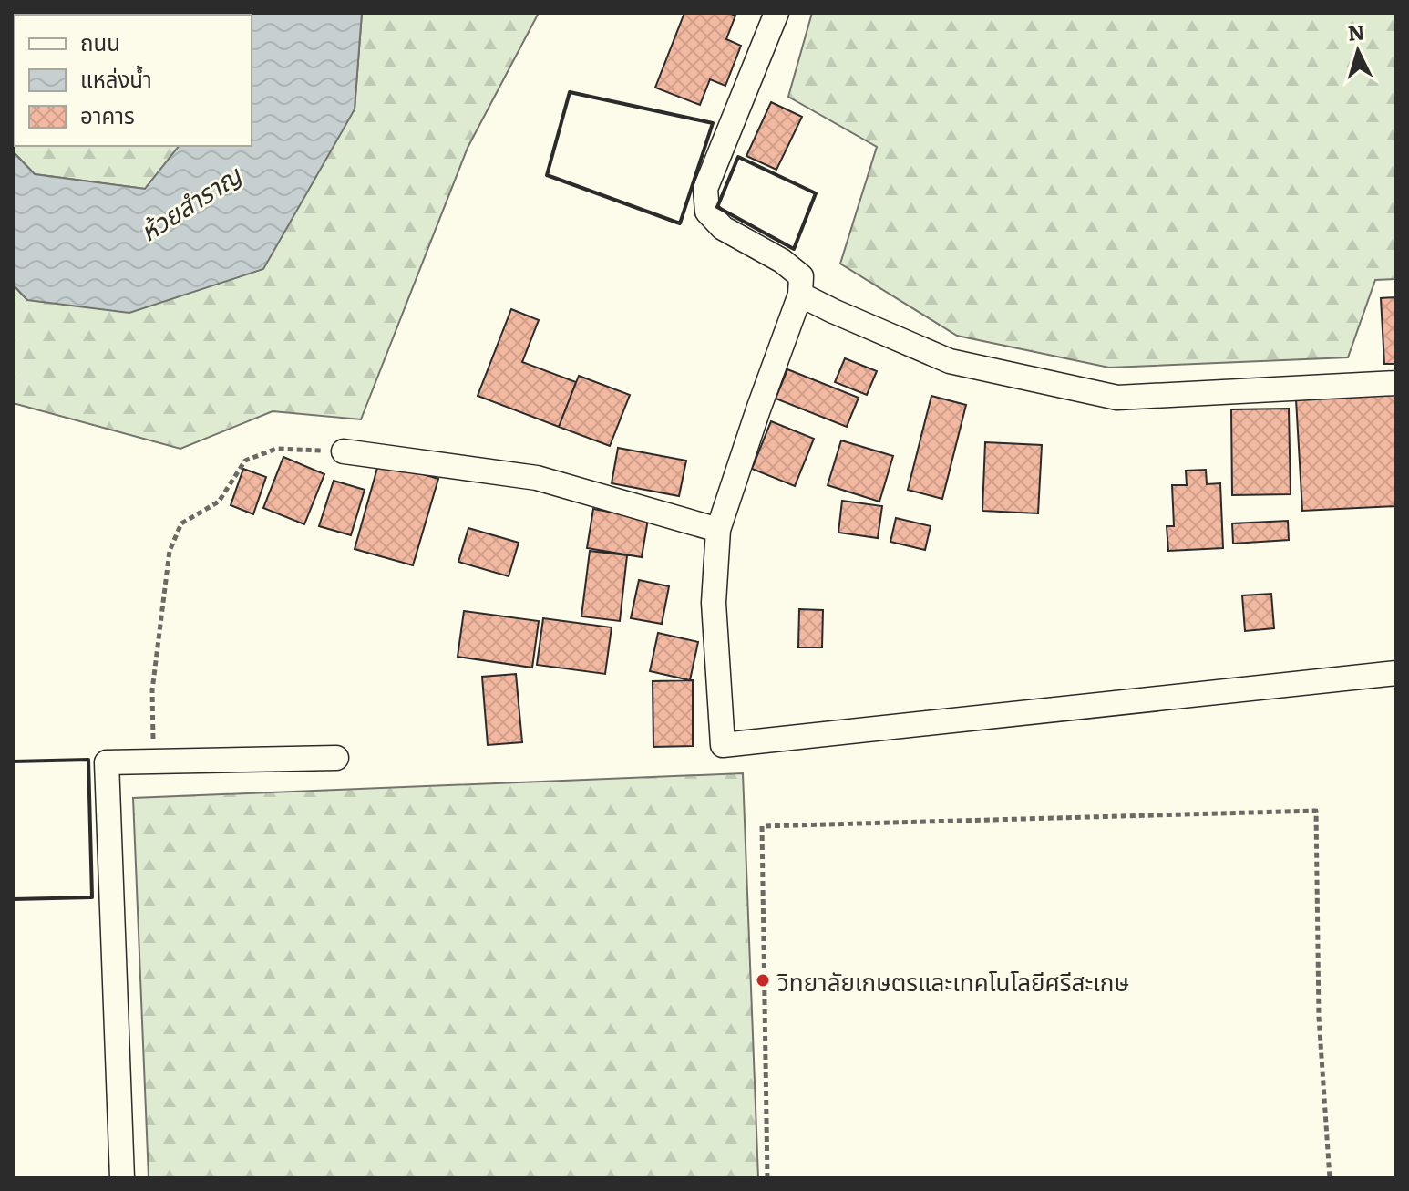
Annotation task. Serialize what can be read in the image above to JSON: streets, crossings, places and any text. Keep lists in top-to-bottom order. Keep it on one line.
{"water":["ห้วยสำราญ"],"places":["วิทยาลัยเกษตรและเทคโนโลยีศรีสะเกษ"],"legend":["ถนน","แหล่งน้ำ","อาคาร"],"north":"top"}
